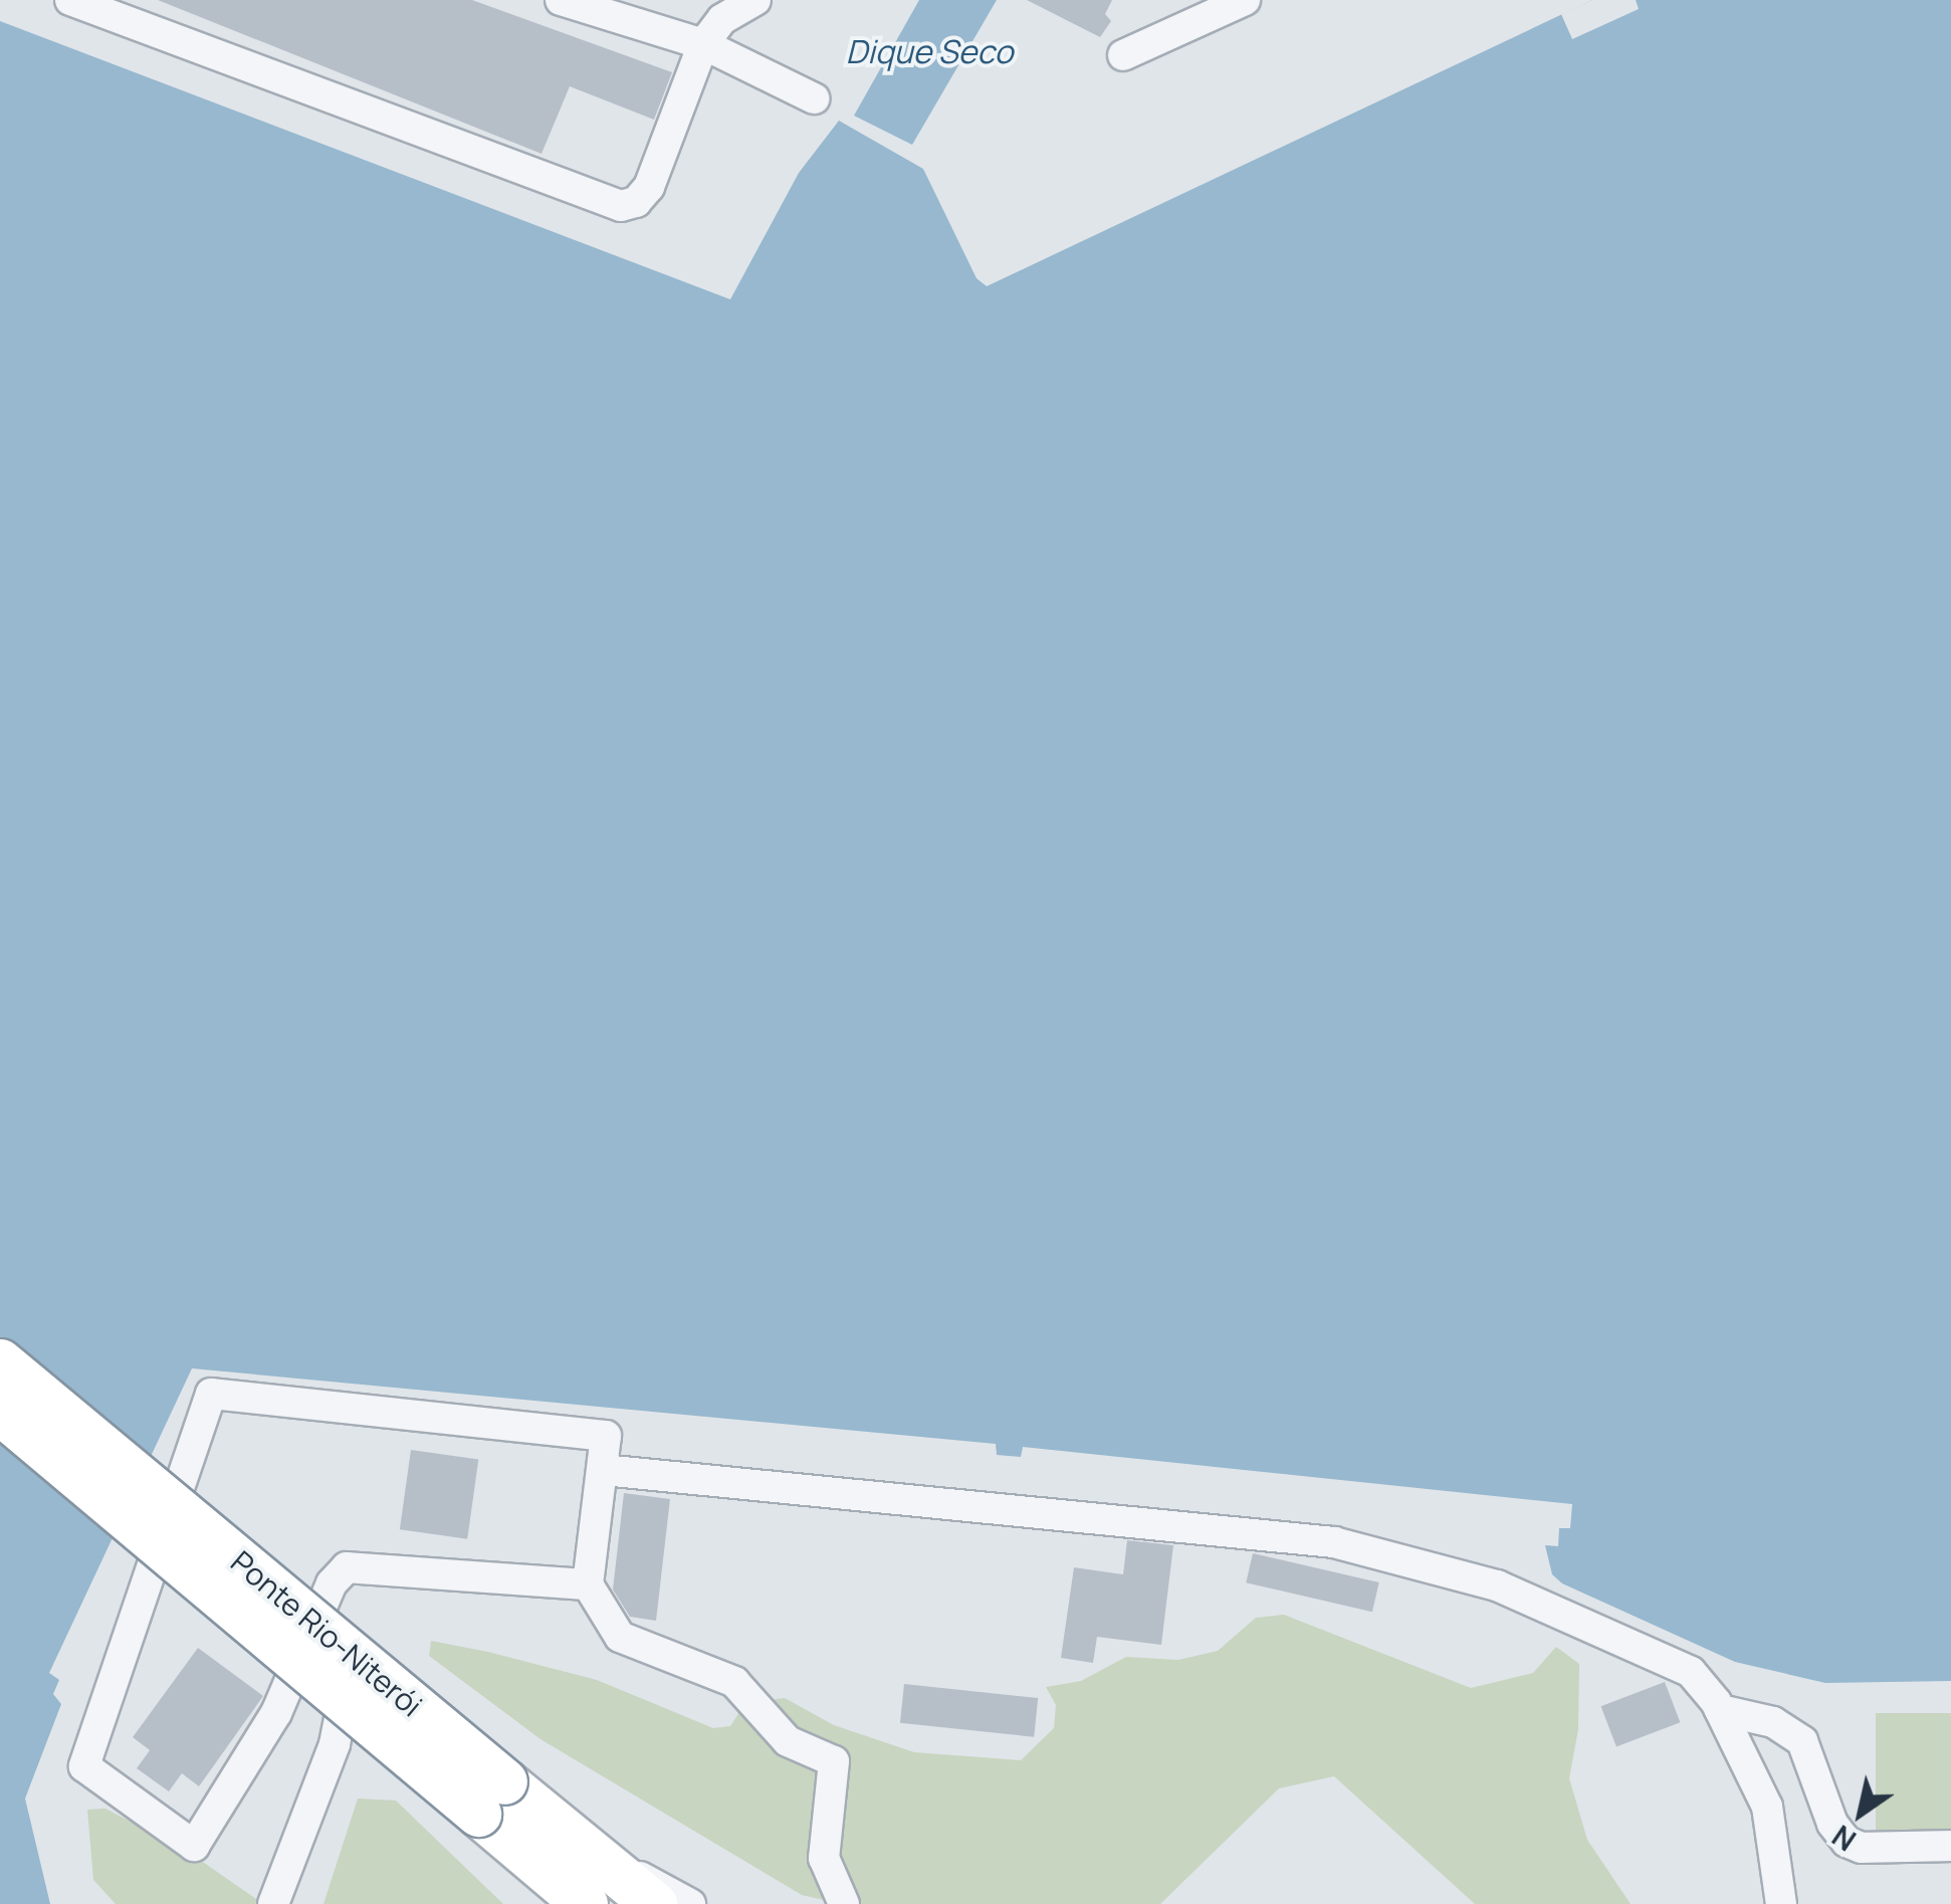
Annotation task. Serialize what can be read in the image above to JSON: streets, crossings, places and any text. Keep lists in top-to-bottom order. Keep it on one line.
{"streets":{"highway":["Ponte Rio-Niterói"]},"water":["Dique Seco"],"north":"bottom left"}
